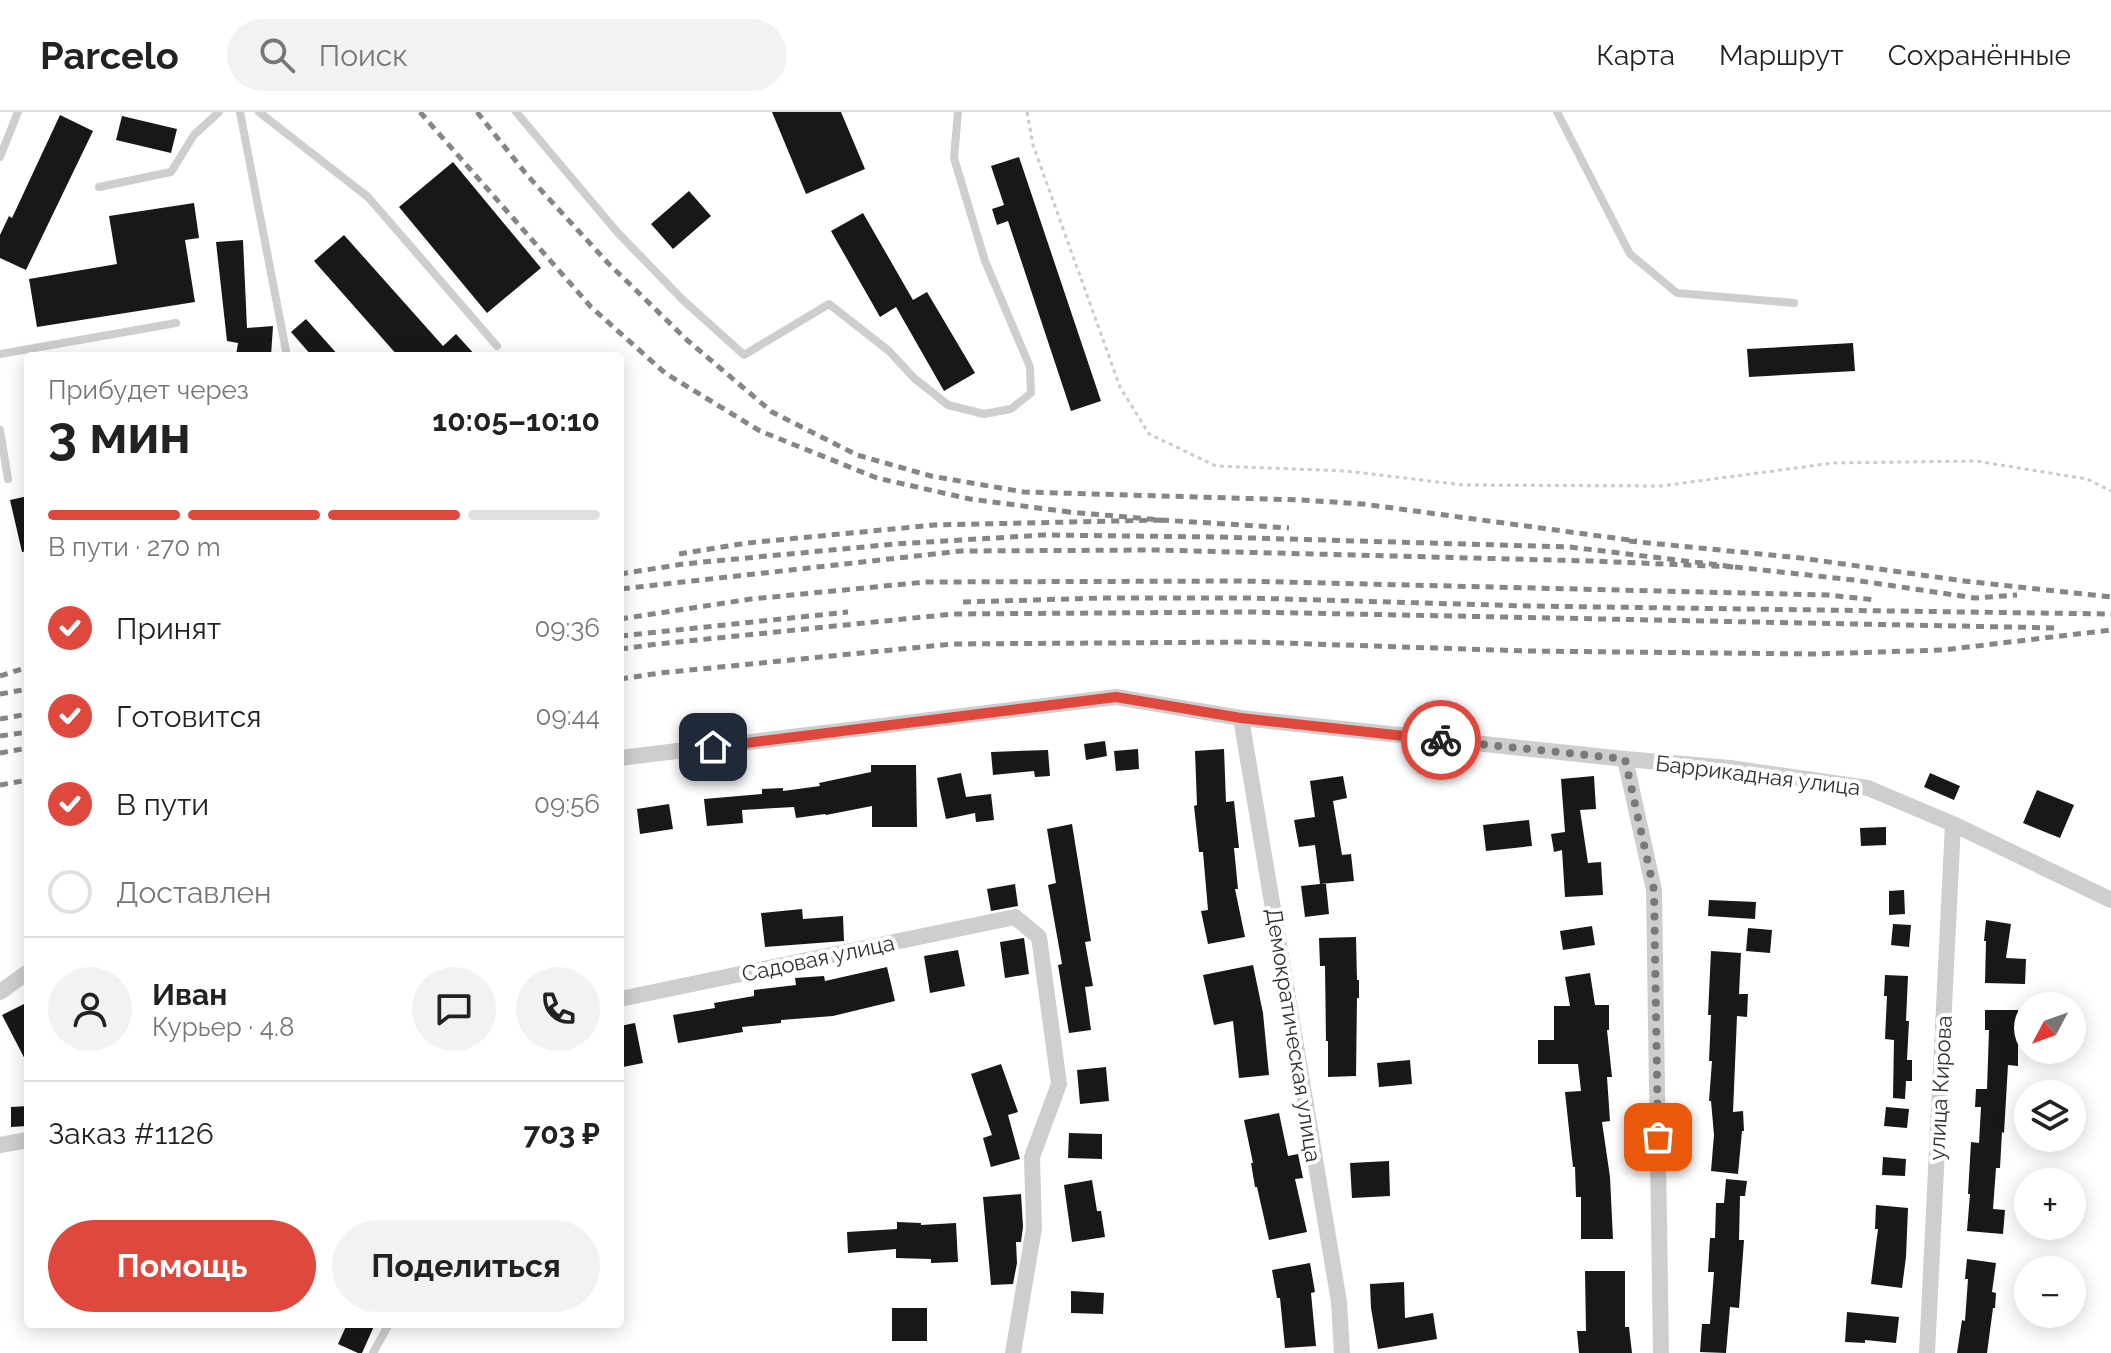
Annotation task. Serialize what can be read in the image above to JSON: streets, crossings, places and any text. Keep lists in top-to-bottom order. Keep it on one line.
{"streets":{"street":["Баррикадная улица","Садовая улица","Демократическая улица","улица Кирова"]},"crossings":[["Баррикадная улица","Демократическая улица"],["Баррикадная улица","улица Кирова"]],"north":"bottom left","page":{"header":"Parcelo","search":"Поиск","nav":["Карта","Маршрут","Сохранённые"],"heading":["3 мин","Прибудет через","10:05–10:10"],"panel":["Иван","Курьер · 4.8","Заказ #1126","703 ₽"],"bar":"В пути · 270 m","list":[["Принят","09:36"],["Готовится","09:44"],["В пути","09:56"],"Доставлен"],"map_buttons":["+","−"],"buttons":["Помощь","Поделиться"]}}
